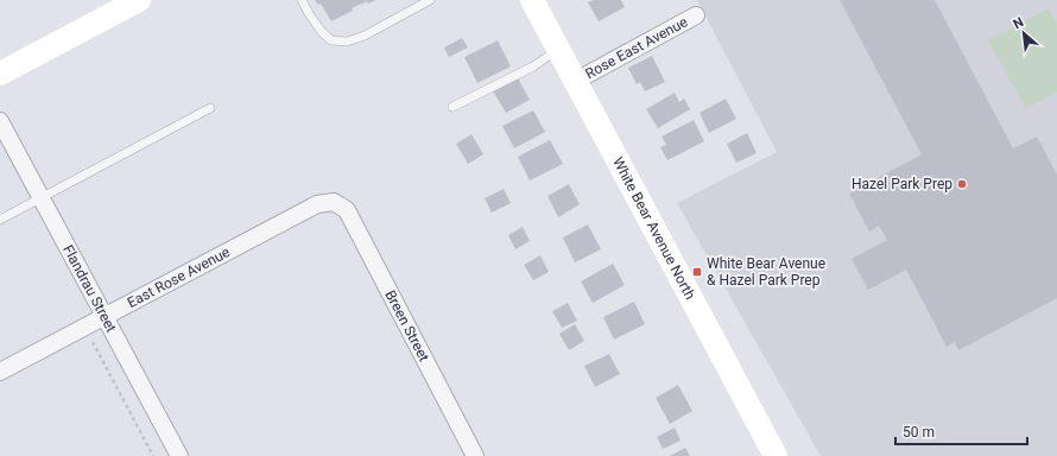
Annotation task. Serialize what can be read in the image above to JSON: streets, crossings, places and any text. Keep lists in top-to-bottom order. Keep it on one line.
{"streets":{"main road":["White Bear Avenue North"],"street":["Rose East Avenue","East Rose Avenue","Flandrau Street","Breen Street"]},"crossings":[["Rose East Avenue","White Bear Avenue North"],["East Rose Avenue","Flandrau Street"],["East Rose Avenue","Breen Street"]],"places":{"other":["Hazel Park Prep"],"transit":["White Bear Avenue & Hazel Park Prep"]},"scale_bar":"50 m","north":"top left"}
